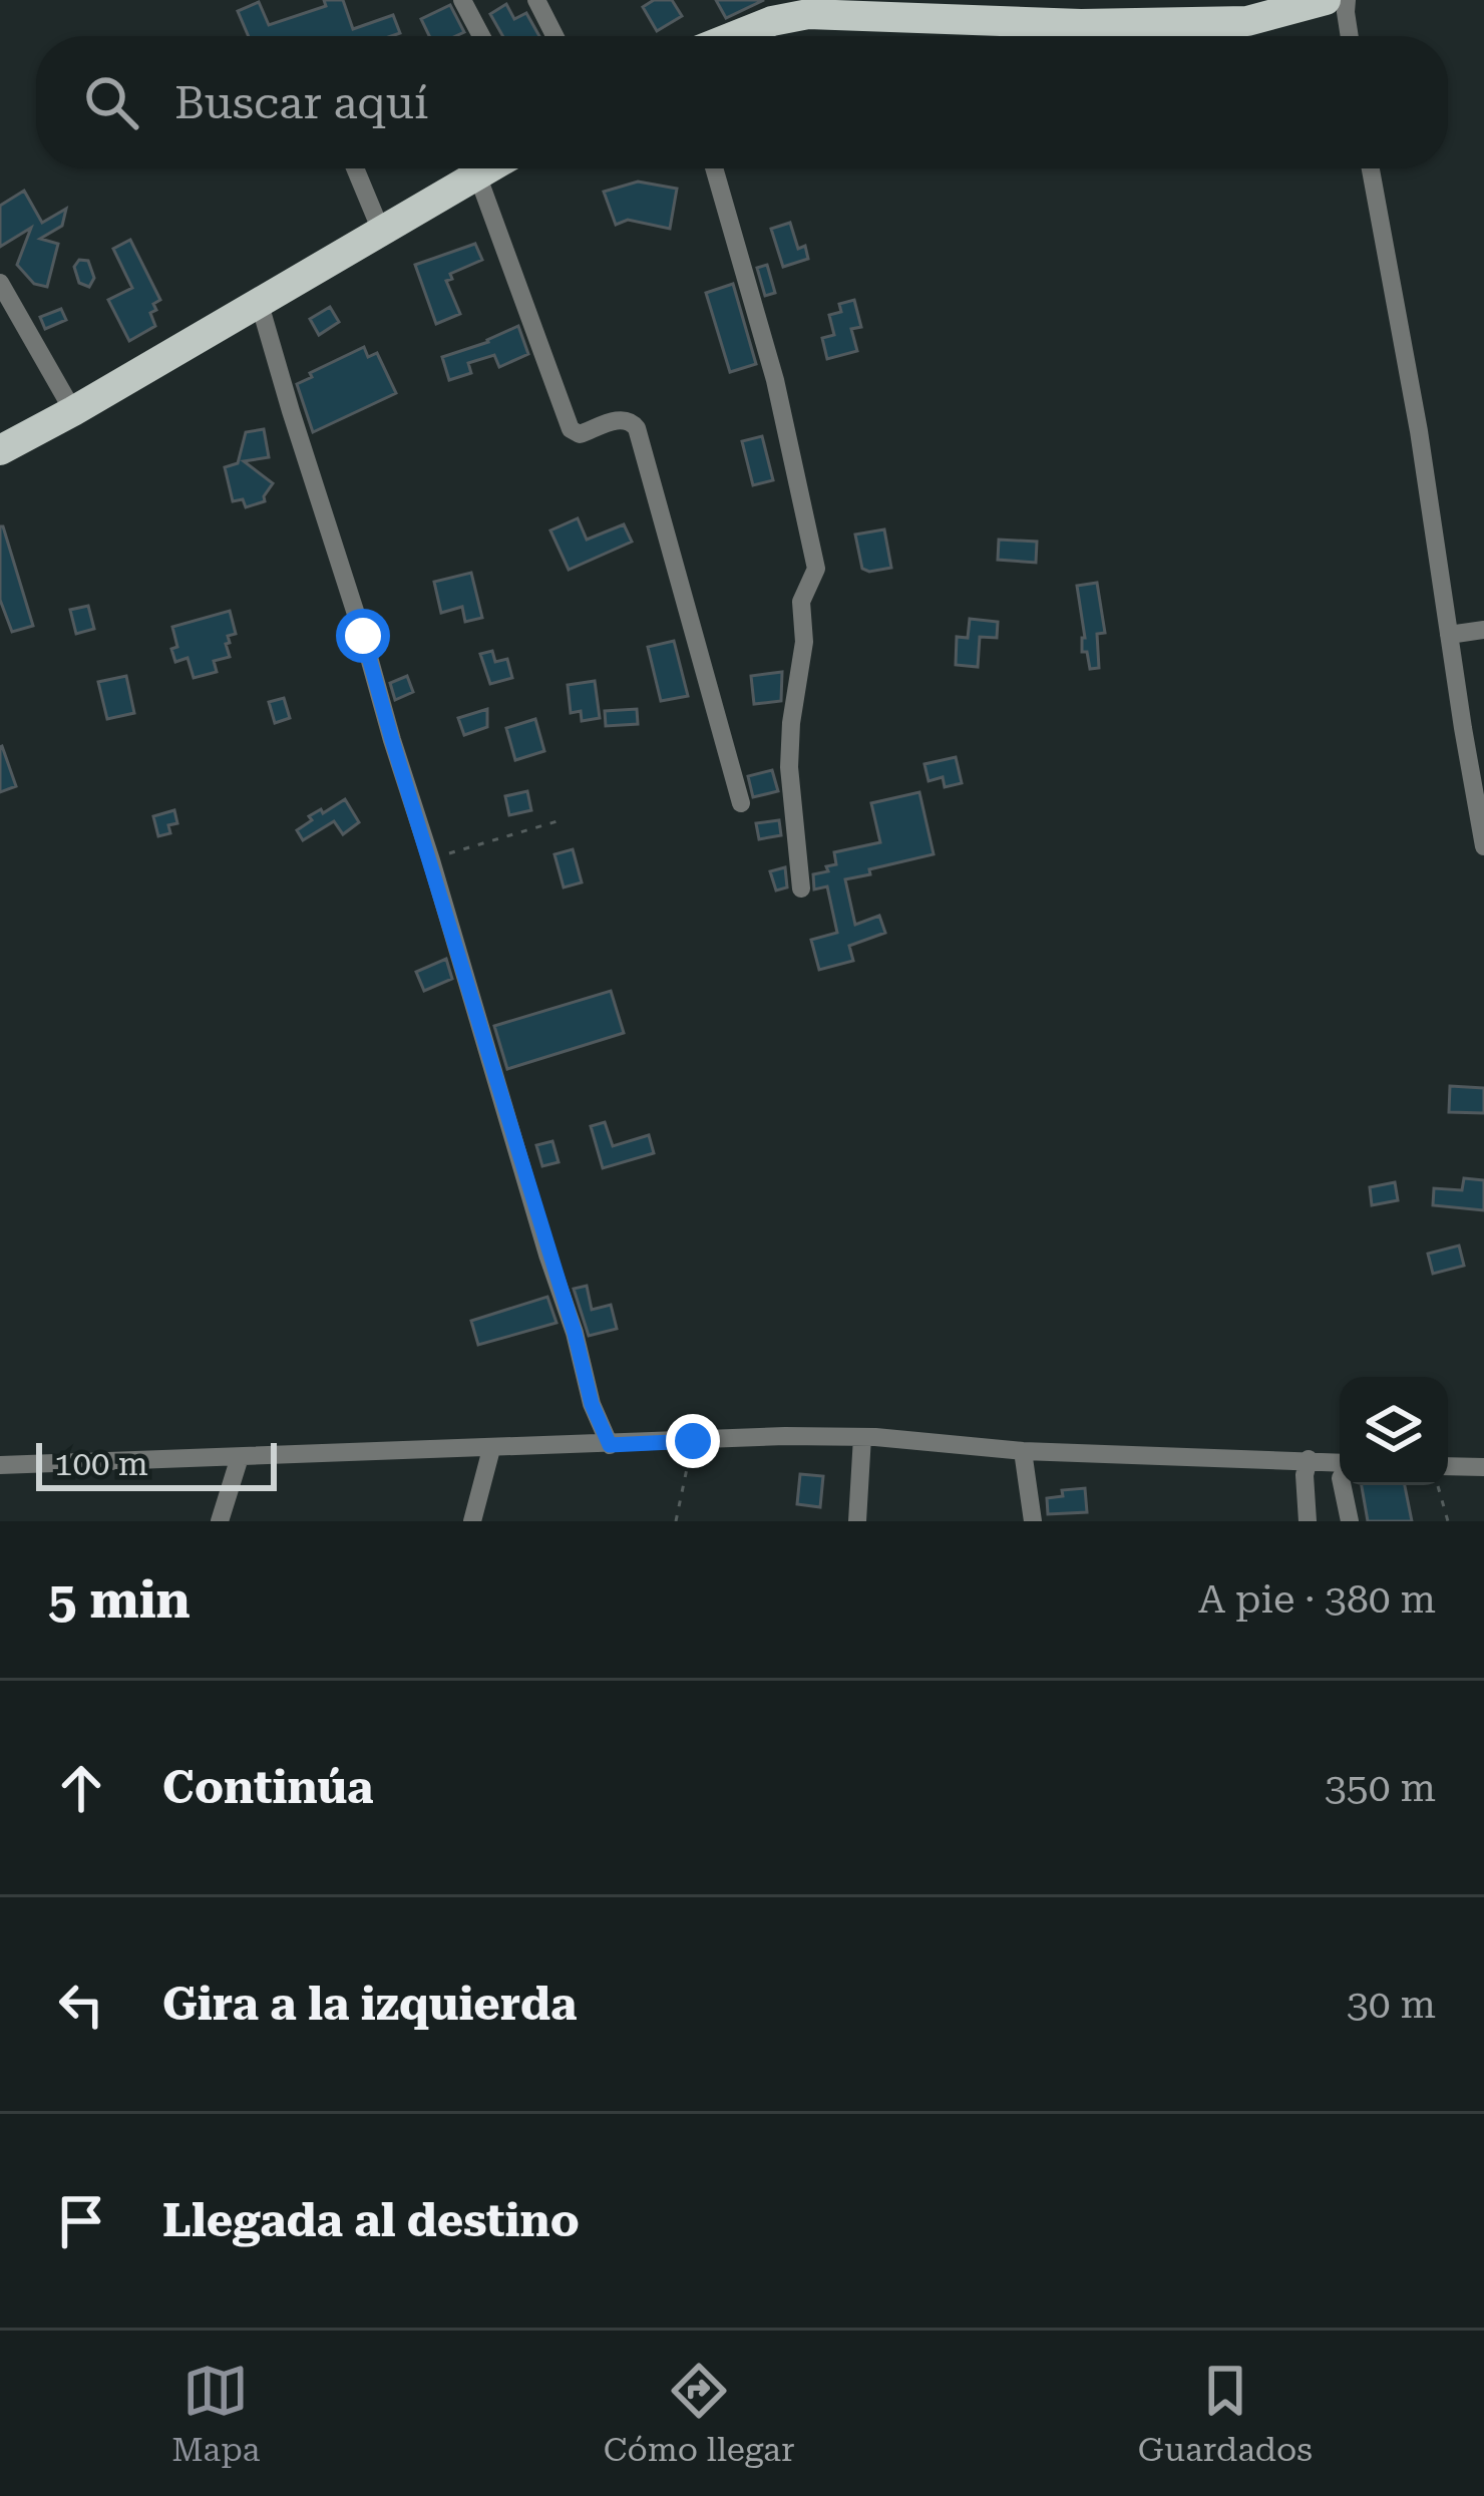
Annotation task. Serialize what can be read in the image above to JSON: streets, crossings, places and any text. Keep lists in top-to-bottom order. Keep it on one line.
{"scale_bar":"100 m","page":{"search":"Buscar aquí","scale":"100 m","heading":["5 min","A pie · 380 m"],"list":[["Continúa","350 m"],["Gira a la izquierda","30 m"],"Llegada al destino"],"nav":["Mapa","Cómo llegar","Guardados"]}}
